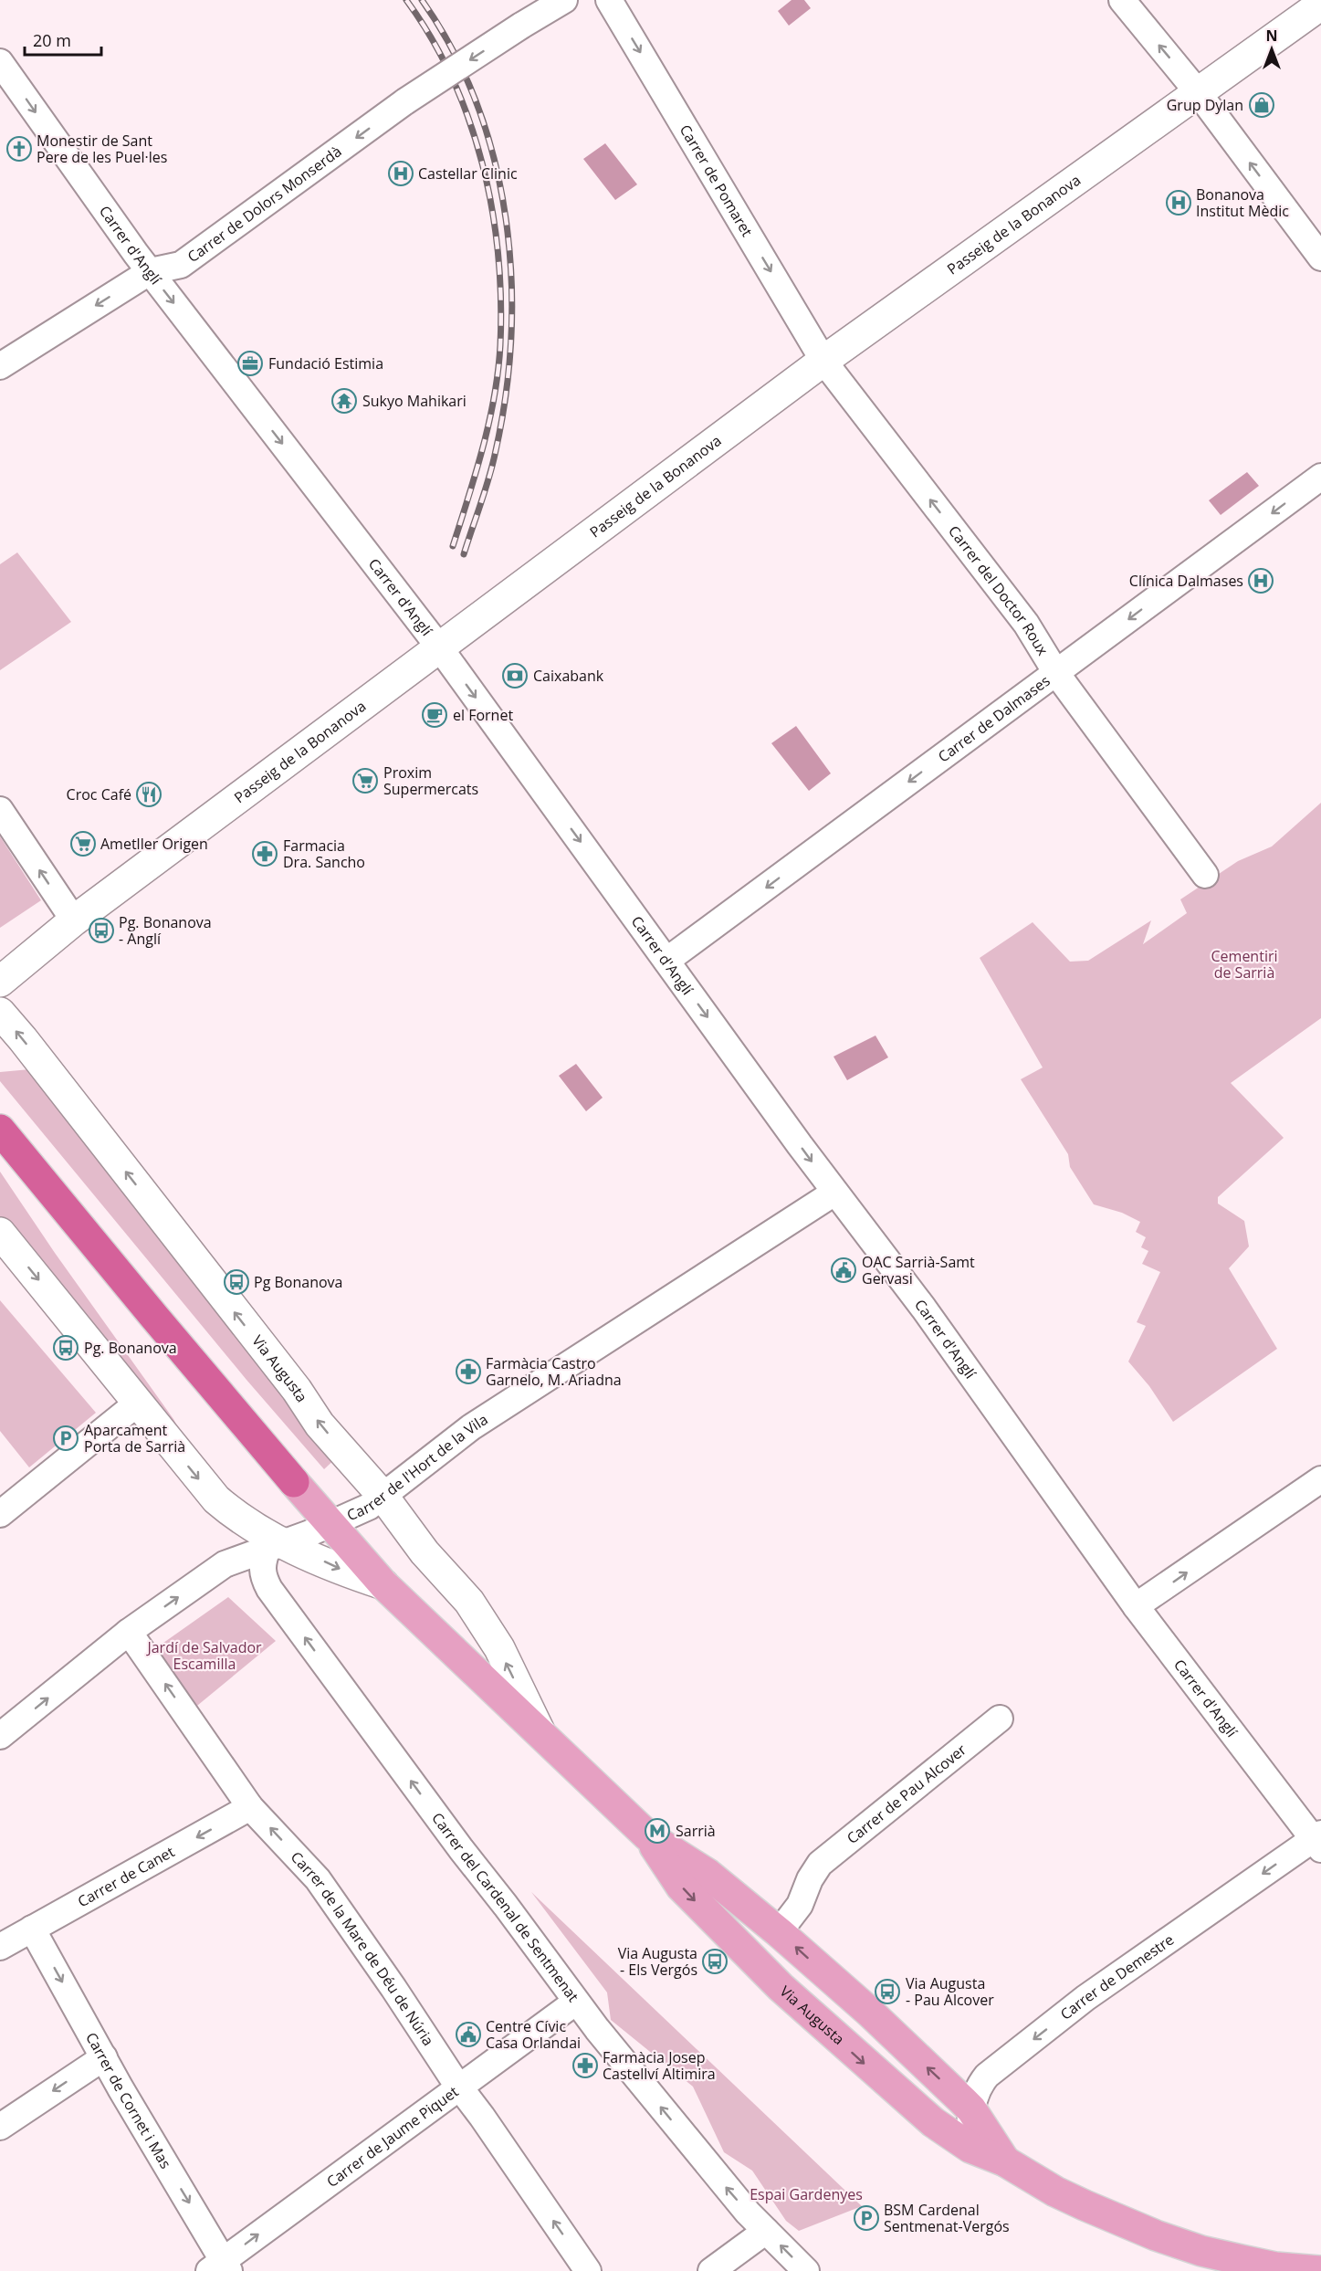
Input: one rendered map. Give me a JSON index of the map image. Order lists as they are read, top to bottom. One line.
{"streets":{"main road":["Via Augusta"],"street":["Carrer de Pomaret","Carrer de Dolors Monserdà","Passeig de la Bonanova","Carrer d'Anglí","Carrer del Doctor Roux","Carrer de Dalmases","Carrer de l'Hort de la Vila","Carrer de Pau Alcover","Carrer de Canet","Carrer del Cardenal de Sentmenat","Carrer de la Mare de Déu de Núria","Carrer de Demestre","Carrer de Cornet i Mas","Carrer de Jaume Piquet"]},"crossings":[["Carrer de Pomaret","Passeig de la Bonanova"],["Carrer de Pomaret","Carrer del Doctor Roux"],["Carrer de Dolors Monserdà","Carrer d'Anglí"],["Passeig de la Bonanova","Carrer d'Anglí"],["Passeig de la Bonanova","Carrer del Doctor Roux"],["Carrer d'Anglí","Carrer de Dalmases"],["Carrer d'Anglí","Carrer de l'Hort de la Vila"],["Carrer d'Anglí","Carrer de Demestre"],["Carrer del Doctor Roux","Carrer de Dalmases"],["Via Augusta","Carrer de l'Hort de la Vila"],["Via Augusta","Carrer de Pau Alcover"],["Via Augusta","Carrer del Cardenal de Sentmenat"],["Via Augusta","Carrer de Demestre"],["Carrer de l'Hort de la Vila","Carrer del Cardenal de Sentmenat"],["Carrer de l'Hort de la Vila","Carrer de la Mare de Déu de Núria"],["Carrer de Canet","Carrer de la Mare de Déu de Núria"],["Carrer de Canet","Carrer de Cornet i Mas"],["Carrer del Cardenal de Sentmenat","Carrer de Jaume Piquet"],["Carrer de la Mare de Déu de Núria","Carrer de Jaume Piquet"],["Carrer de Cornet i Mas","Carrer de Jaume Piquet"]],"one_way":["Carrer de Pomaret","Carrer de Dolors Monserdà","Carrer d'Anglí","Carrer del Doctor Roux","Carrer de Dalmases","Carrer de Canet","Carrer del Cardenal de Sentmenat","Carrer de la Mare de Déu de Núria","Carrer de Demestre","Carrer de Cornet i Mas","Carrer de Jaume Piquet"],"parks":["Cementiri de Sarrià","Jardí de Salvador Escamilla","Espai Gardenyes"],"places":{"shop":["Grup Dylan"],"church":["Monestir de Sant Pere de les Puel·les"],"hospital":["Castellar Clinic","Bonanova Institut Mèdic","Clínica Dalmases"],"office":["Fundació Estimia"],"temple":["Sukyo Mahikari"],"bank":["Caixabank"],"cafe":["el Fornet"],"supermarket":["Proxim Supermercats","Ametller Origen"],"restaurant":["Croc Café"],"pharmacy":["Farmacia Dra. Sancho","Farmàcia Castro Garnelo, M. Ariadna","Farmàcia Josep Castellví Altimira"],"bus stop":["Pg. Bonanova - Anglí","Pg Bonanova","Pg. Bonanova","Via Augusta - Els Vergós","Via Augusta - Pau Alcover"],"public building":["OAC Sarrià-Samt Gervasi","Centre Cívic Casa Orlandai"],"parking":["Aparcament Porta de Sarrià","BSM Cardenal Sentmenat-Vergós"],"metro station":["Sarrià"]},"scale_bar":"20 m","north":"top"}
